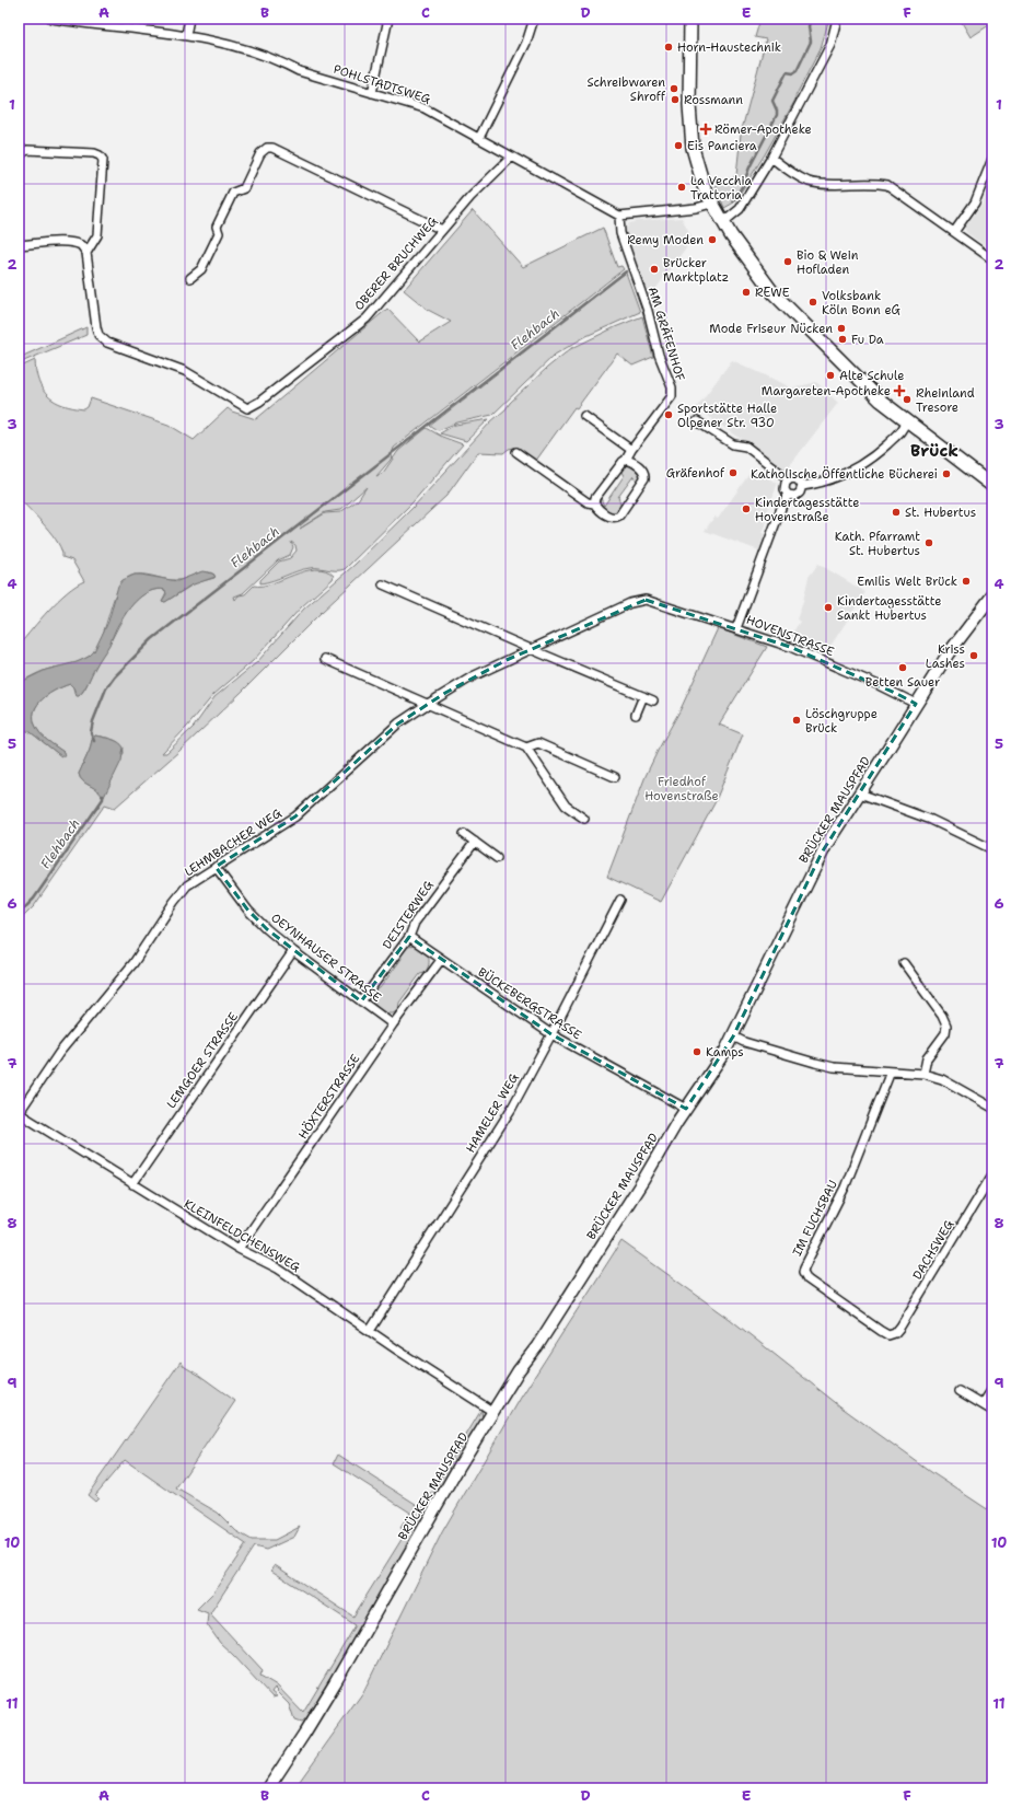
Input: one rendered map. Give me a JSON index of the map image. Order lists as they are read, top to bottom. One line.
{"streets":{"main road":["BRÜCKER MAUSPFAD"],"street":["POHLSTADTSWEG","OBERER BRUCHWEG","AM GRÄFENHOF","HOVENSTRASSE","LEHMBACHER WEG","DEISTERWEG","OEYNHAUSER STRASSE","BÜCKEBERGSTRASSE","LEMGOER STRASSE","HÖXTERSTRASSE","HAMELER WEG","IM FUCHSBAU","KLEINFELDCHENSWEG","DACHSWEG"]},"crossings":[["POHLSTADTSWEG","OBERER BRUCHWEG"],["POHLSTADTSWEG","AM GRÄFENHOF"],["HOVENSTRASSE","BRÜCKER MAUSPFAD"],["HOVENSTRASSE","LEHMBACHER WEG"],["BRÜCKER MAUSPFAD","BÜCKEBERGSTRASSE"],["BRÜCKER MAUSPFAD","KLEINFELDCHENSWEG"],["LEHMBACHER WEG","OEYNHAUSER STRASSE"],["LEHMBACHER WEG","KLEINFELDCHENSWEG"],["DEISTERWEG","OEYNHAUSER STRASSE"],["DEISTERWEG","BÜCKEBERGSTRASSE"],["OEYNHAUSER STRASSE","LEMGOER STRASSE"],["OEYNHAUSER STRASSE","HÖXTERSTRASSE"],["BÜCKEBERGSTRASSE","HÖXTERSTRASSE"],["BÜCKEBERGSTRASSE","HAMELER WEG"],["LEMGOER STRASSE","KLEINFELDCHENSWEG"],["HÖXTERSTRASSE","KLEINFELDCHENSWEG"],["HAMELER WEG","KLEINFELDCHENSWEG"],["IM FUCHSBAU","DACHSWEG"]],"districts":["Brück"],"water":["Flehbach"],"parks":["Friedhof Hovenstraße"],"places":{"other":["Horn-Haustechnik","Schreibwaren Shroff","Rossmann","Eis Panciera","La Vecchia Trattoria","Remy Moden","Bio & Wein Hofladen","Brücker Marktplatz","REWE","Volksbank Köln Bonn eG","Mode Friseur Nücken","Fu Da","Alte Schule","Rheinland Tresore","Sportstätte Halle Olpener Str. 930","Gräfenhof","Katholische Öffentliche Bücherei","Kindertagesstätte Hovenstraße","St. Hubertus","Kath. Pfarramt St. Hubertus","Emilis Welt Brück","Kindertagesstätte Sankt Hubertus","Kriss Lashes","Betten Sauer","Löschgruppe Brück","Kamps"],"health":["Römer-Apotheke","Margareten-Apotheke"]},"grid":{"columns":["A","B","C","D","E","F"],"rows":["1","2","3","4","5","6","7","8","9","10","11"]}}
